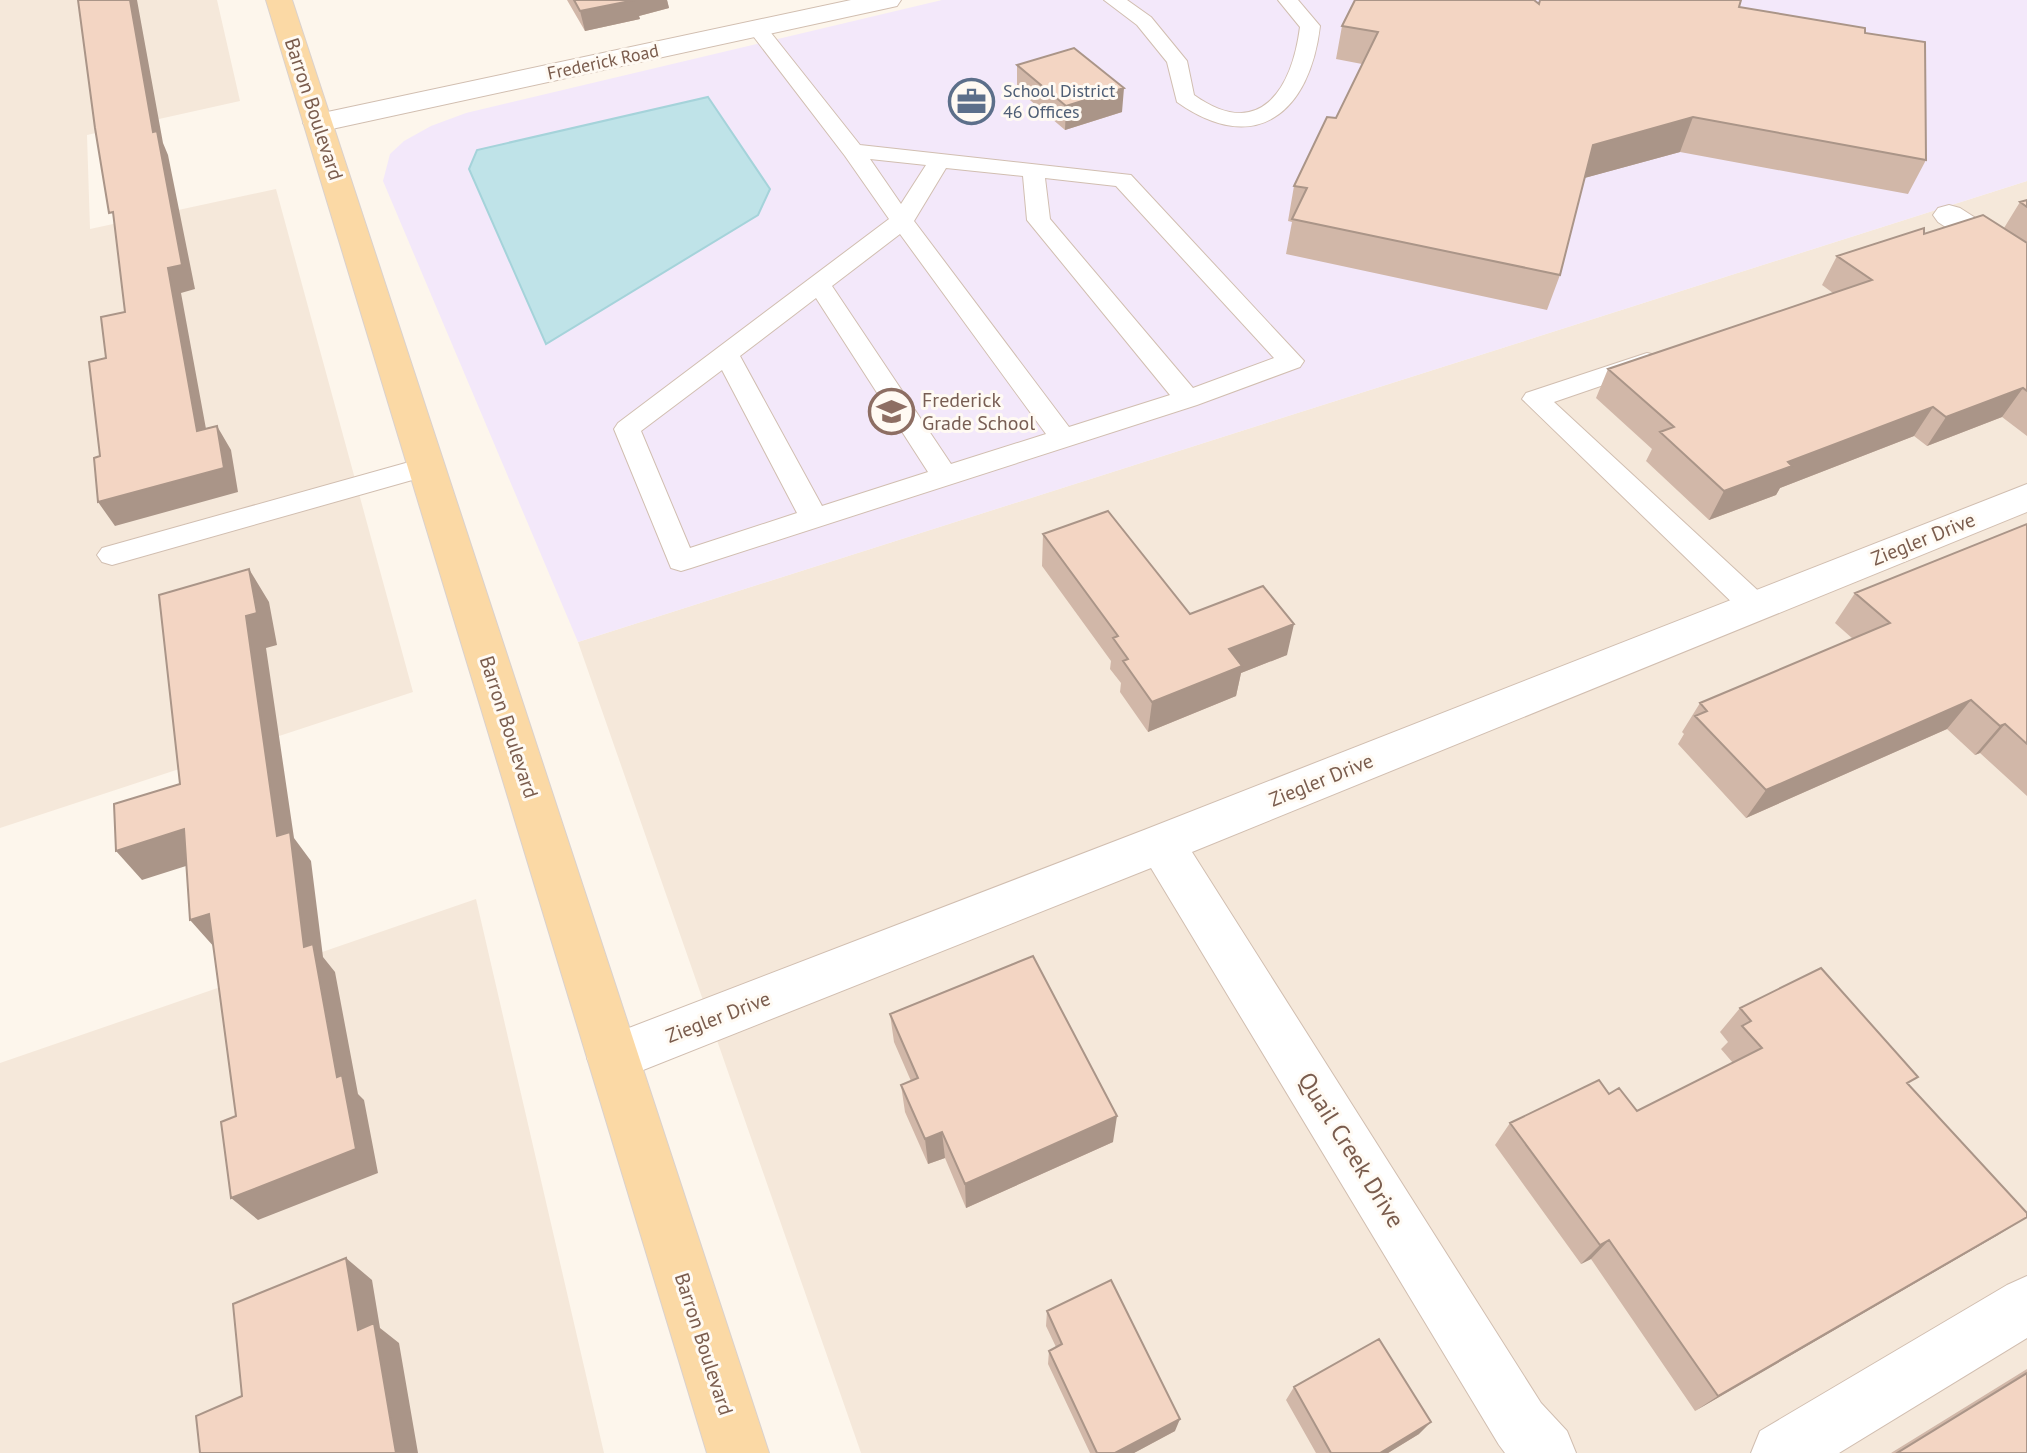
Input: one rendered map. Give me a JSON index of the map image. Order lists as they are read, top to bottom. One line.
{"streets":{"main road":["Barron Boulevard"],"street":["Frederick Road","Ziegler Drive","Quail Creek Drive"]},"crossings":[["Frederick Road","Barron Boulevard"],["Barron Boulevard","Ziegler Drive"],["Ziegler Drive","Quail Creek Drive"]],"places":{"office":["School District 46 Offices"],"school or university":["Frederick Grade School"]}}
